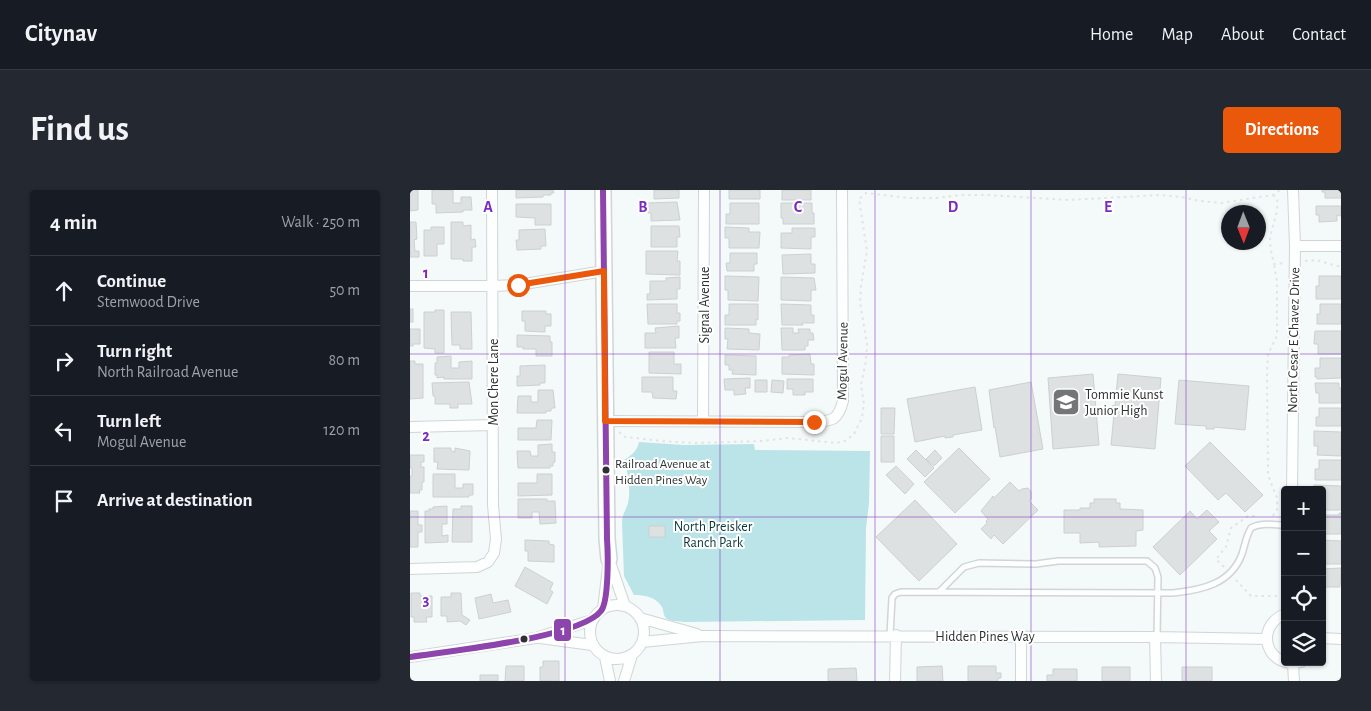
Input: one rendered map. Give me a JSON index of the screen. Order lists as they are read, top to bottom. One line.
{"streets":{"street":["Signal Avenue","North Cesar E Chavez Drive","Mogul Avenue","Mon Chere Lane","Hidden Pines Way"]},"crossings":[["Signal Avenue","Mogul Avenue"]],"parks":["North Preisker Ranch Park"],"places":{"school or university":["Tommie Kunst Junior High"],"other":["Railroad Avenue at Hidden Pines Way"]},"lines":["transit line 1"],"north":"bottom","page":{"header":"Citynav","nav":["Home","Map","About","Contact"],"buttons":"Directions","title":"Find us","heading":["4 min","Walk · 250 m"],"list":[["Continue","Stemwood Drive","50 m"],["Turn right","North Railroad Avenue","80 m"],["Turn left","Mogul Avenue","120 m"],"Arrive at destination"],"map_buttons":["+","−"]},"grid":{"columns":["A","B","C","D","E"],"rows":["1","2","3"]}}
